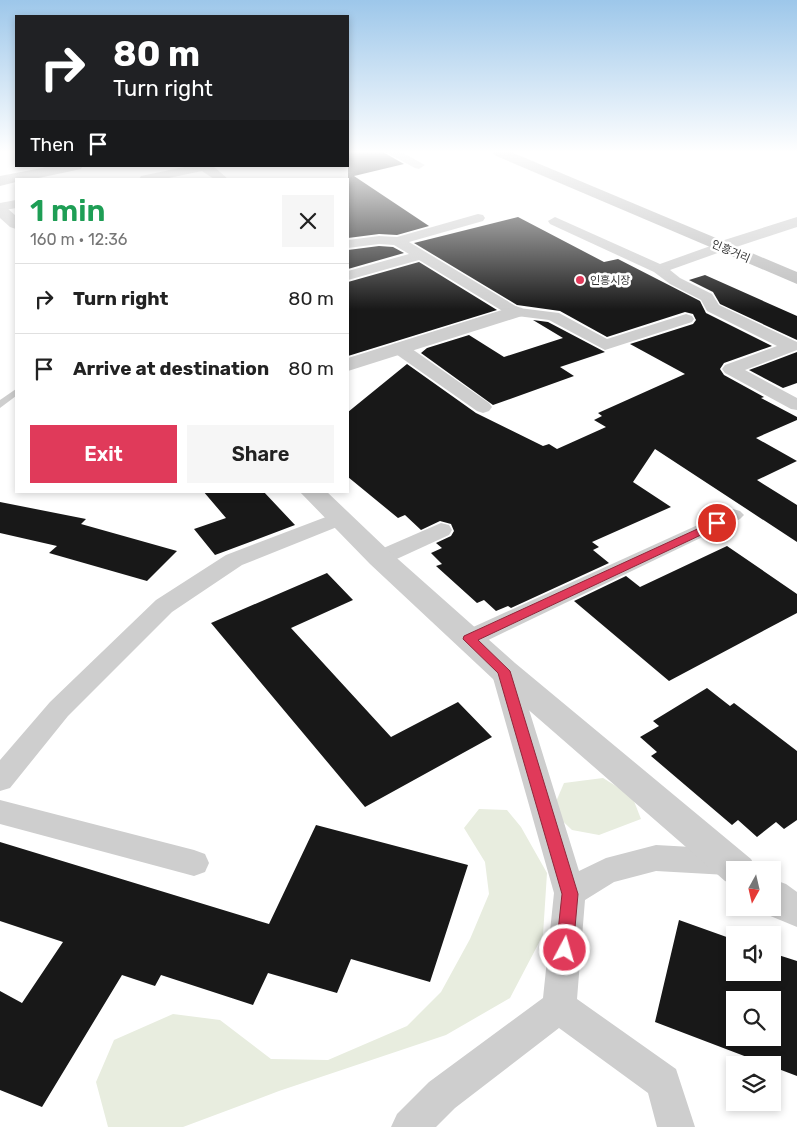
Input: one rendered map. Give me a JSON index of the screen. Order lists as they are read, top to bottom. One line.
{"streets":{"main road":["인흥거리"]},"places":["인흥시장"],"north":"bottom","page":{"turn":["80 m","Turn right"],"then":"Then","heading":["1 min","160 m · 12:36"],"list":[{"name":"Turn right","value":"80 m"},{"name":"Arrive at destination","value":"80 m"}],"buttons":["Exit","Share"]}}
